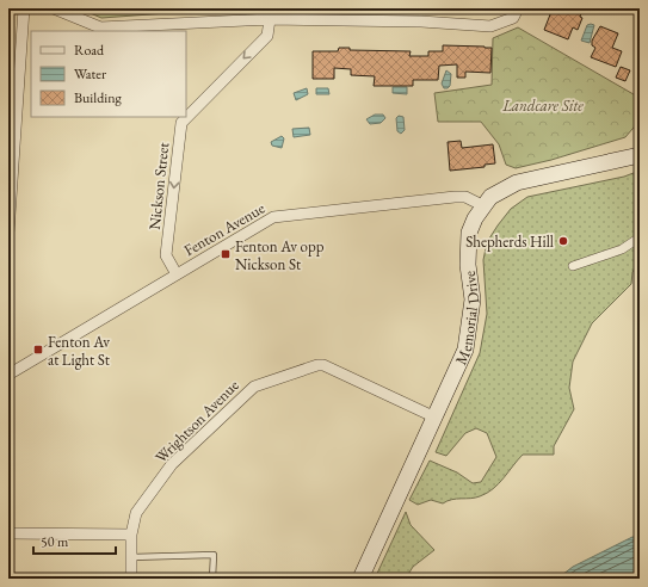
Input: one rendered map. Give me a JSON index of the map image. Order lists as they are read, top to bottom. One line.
{"streets":{"main road":["Memorial Drive"],"street":["Nickson Street","Fenton Avenue","Wrightson Avenue"]},"crossings":[["Nickson Street","Fenton Avenue"],["Fenton Avenue","Memorial Drive"],["Memorial Drive","Wrightson Avenue"]],"one_way":["Nickson Street"],"parks":["Landcare Site"],"places":{"other":["Shepherds Hill"],"transit":["Fenton Av opp Nickson St","Fenton Av at Light St"]},"legend":["Road","Water","Building"],"scale_bar":"50 m"}
